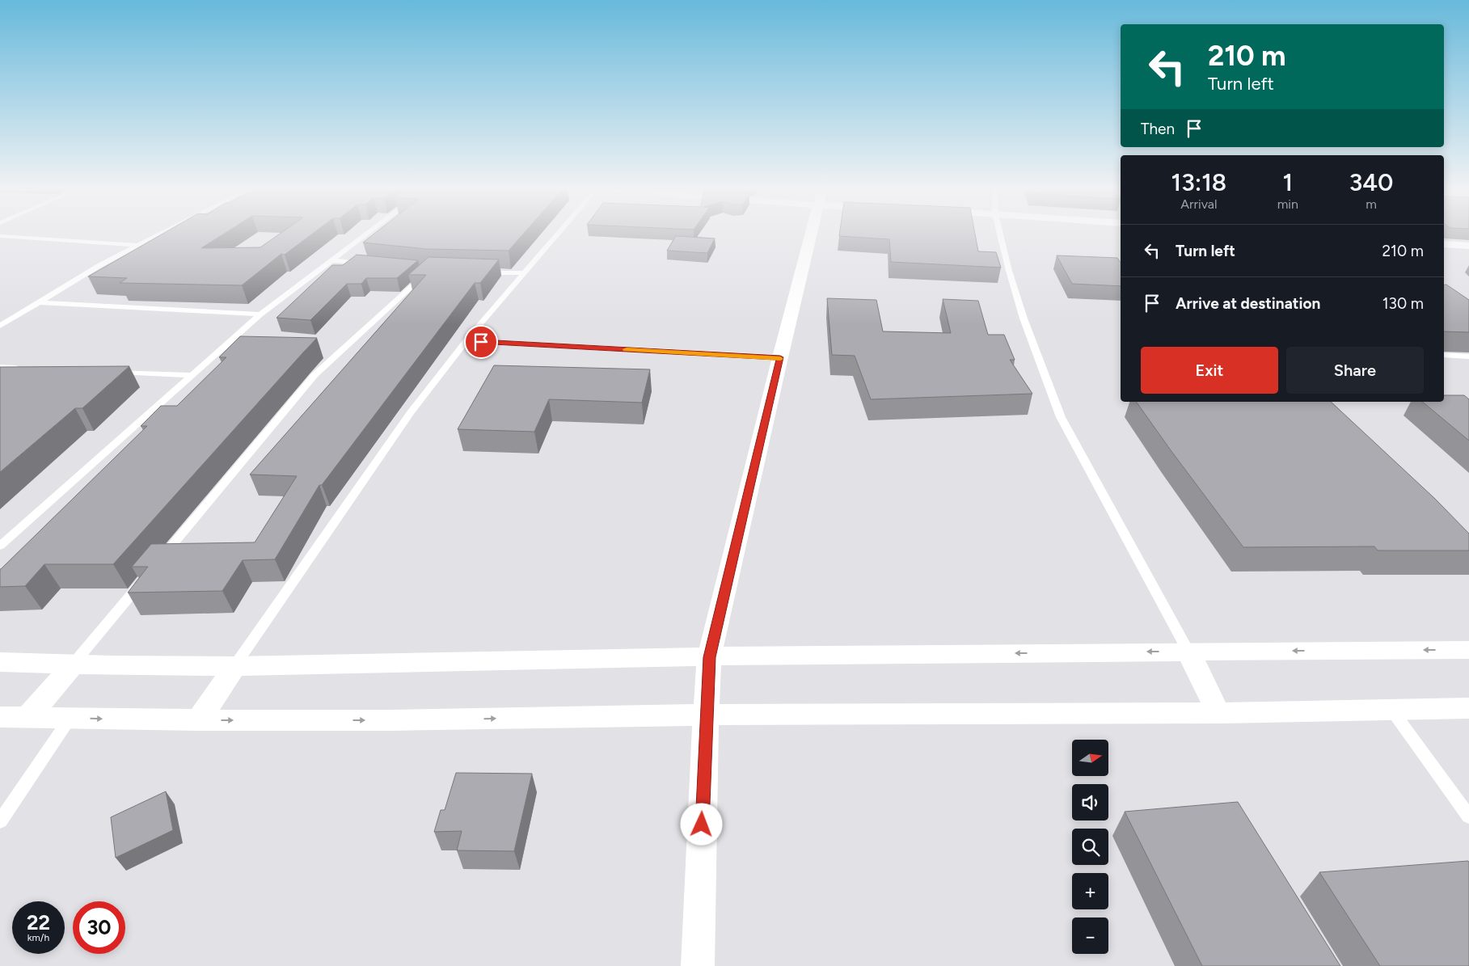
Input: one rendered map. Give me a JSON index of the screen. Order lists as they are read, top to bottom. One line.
{"north":"right","page":{"turn":["210 m","Turn left"],"then":"Then","eta":["13:18","Arrival","1","min","340","m"],"list":[{"name":"Turn left","value":"210 m"},{"name":"Arrive at destination","value":"130 m"}],"buttons":["Exit","Share"],"map_buttons":["+","−"],"speed":"22 km/h","limit":"30"}}
